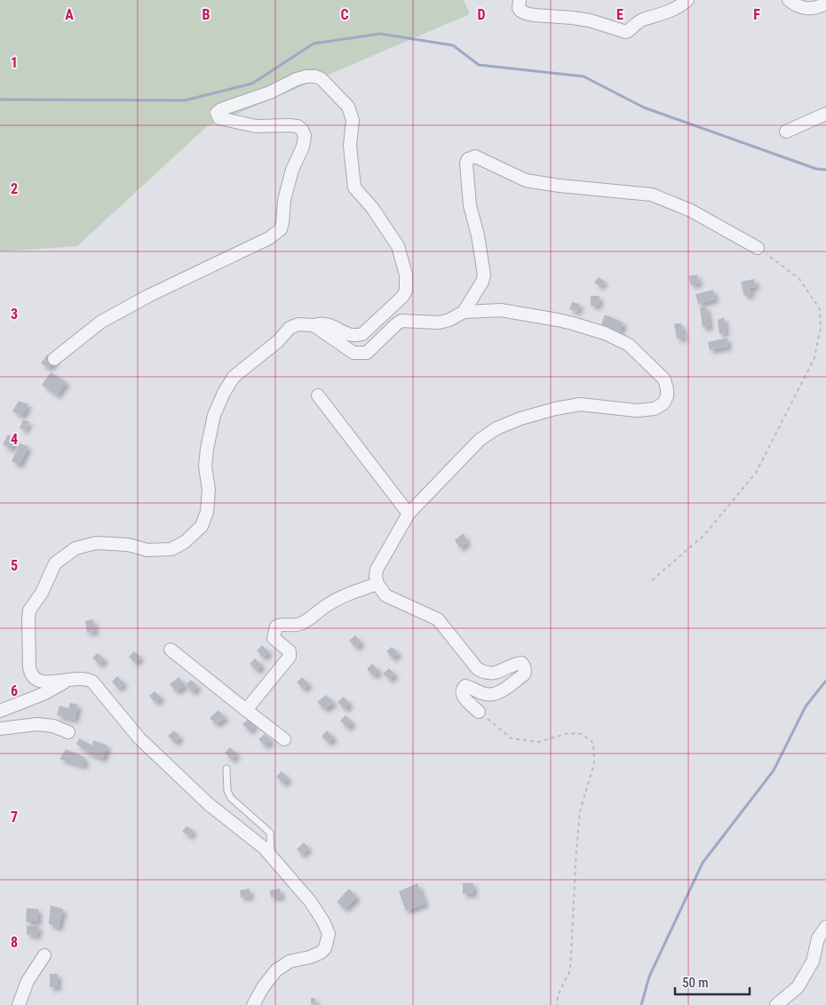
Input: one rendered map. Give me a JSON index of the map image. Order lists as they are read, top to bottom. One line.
{"scale_bar":"50 m","grid":{"columns":["A","B","C","D","E","F"],"rows":["1","2","3","4","5","6","7","8"]}}
